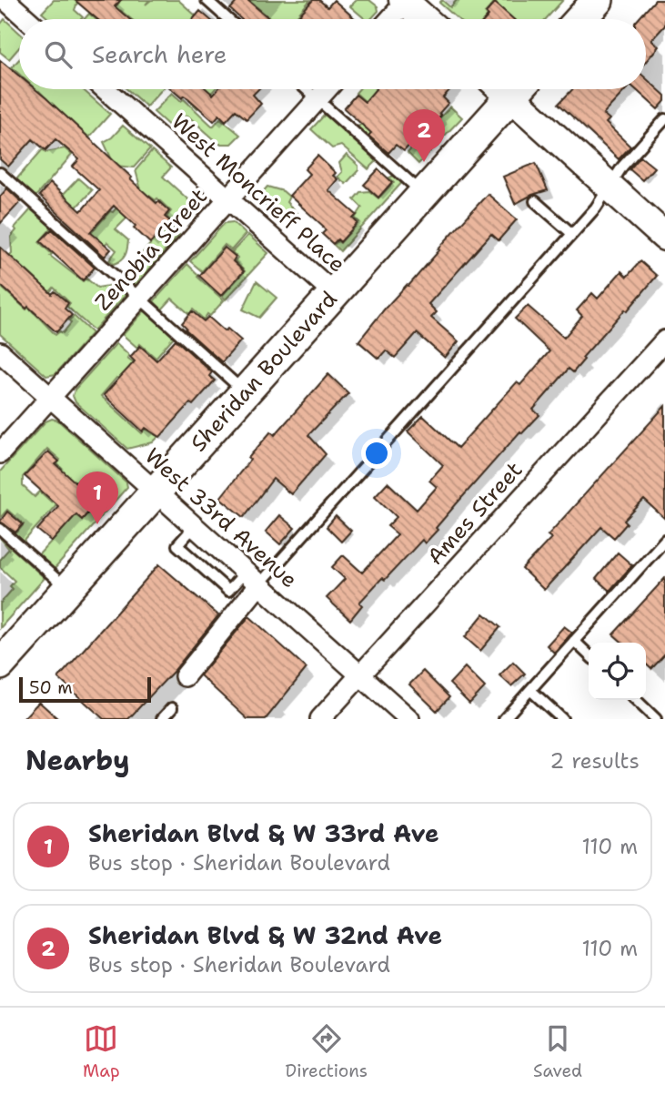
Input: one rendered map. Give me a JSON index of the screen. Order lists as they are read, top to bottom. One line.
{"streets":{"main road":["Sheridan Boulevard"],"street":["West Moncrieff Place","Zenobia Street","Ames Street","West 33rd Avenue"]},"crossings":[["West Moncrieff Place","Zenobia Street"],["West Moncrieff Place","Sheridan Boulevard"],["Zenobia Street","West 33rd Avenue"],["Sheridan Boulevard","West 33rd Avenue"],["Ames Street","West 33rd Avenue"]],"scale_bar":"50 m","page":{"search":"Search here","pins":["2","1"],"scale":"50 m","heading":["Nearby","2 results"],"list":[{"mark":"1","name":"Sheridan Blvd & W 33rd Ave","note":"Bus stop · Sheridan Boulevard","value":"110 m"},{"mark":"2","name":"Sheridan Blvd & W 32nd Ave","note":"Bus stop · Sheridan Boulevard","value":"110 m"}],"nav":["Map","Directions","Saved"]}}
